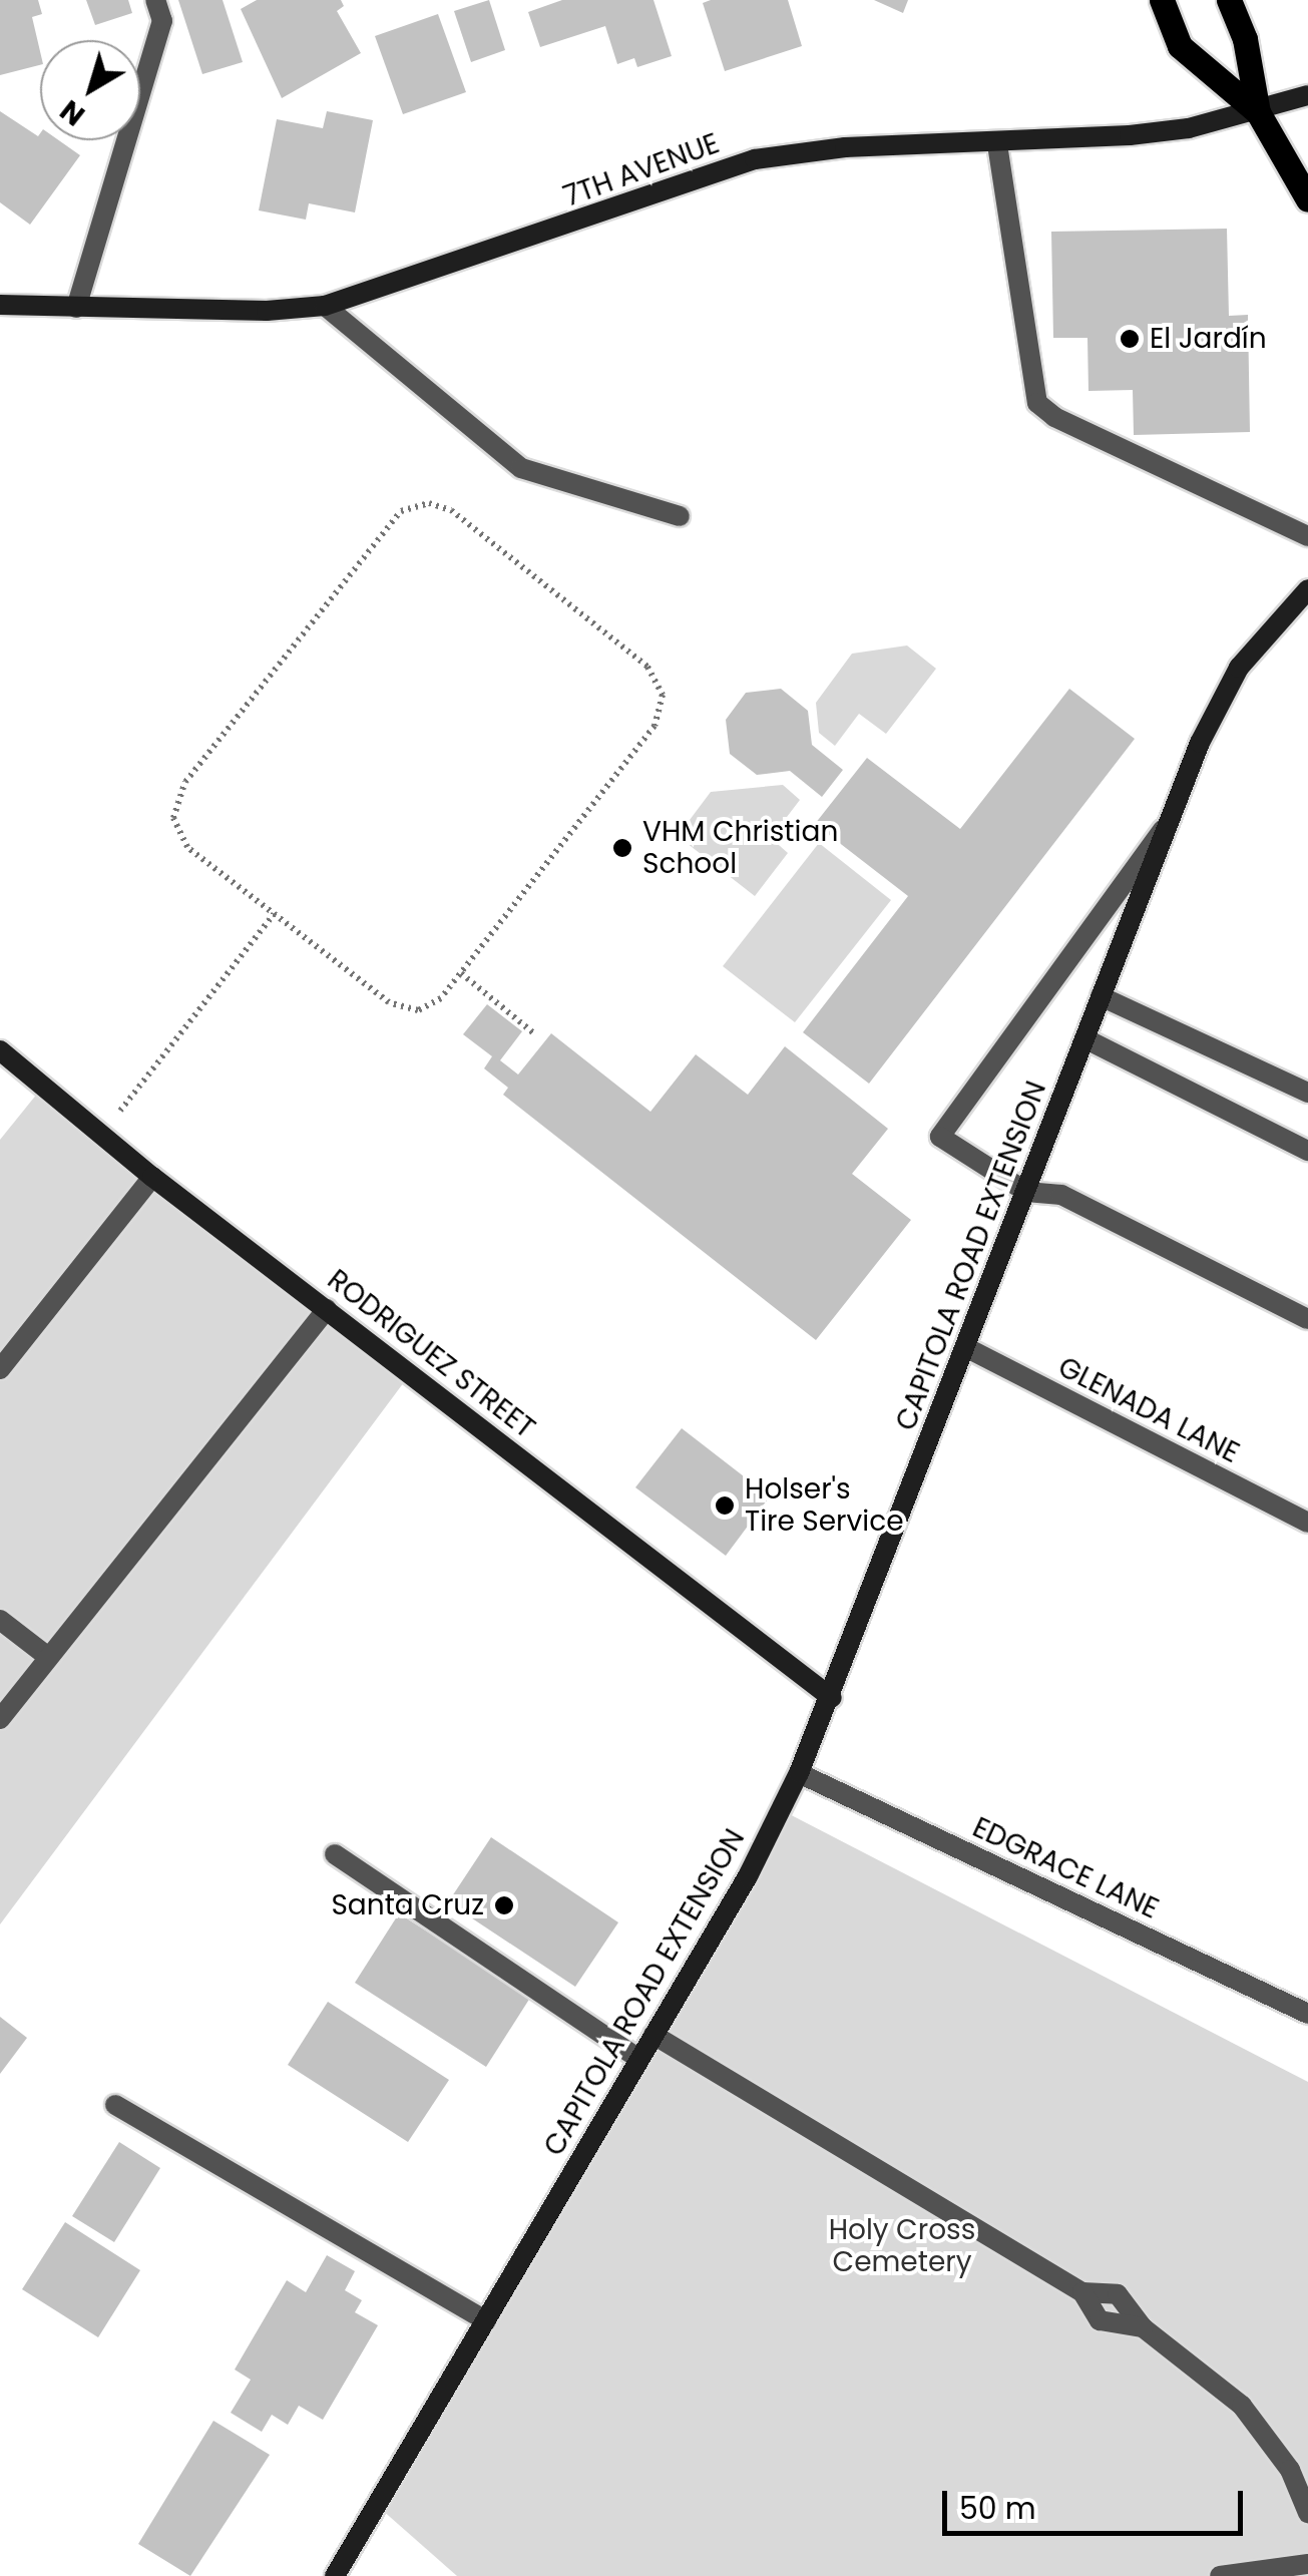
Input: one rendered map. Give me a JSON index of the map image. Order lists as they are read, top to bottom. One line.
{"streets":{"street":["7TH AVENUE","CAPITOLA ROAD EXTENSION","RODRIGUEZ STREET","GLENADA LANE","EDGRACE LANE"]},"crossings":[["CAPITOLA ROAD EXTENSION","RODRIGUEZ STREET"],["CAPITOLA ROAD EXTENSION","GLENADA LANE"],["CAPITOLA ROAD EXTENSION","EDGRACE LANE"]],"parks":["Holy Cross Cemetery"],"places":["El Jardín","VHM Christian School","Holser's Tire Service","Santa Cruz"],"scale_bar":"50 m","north":"bottom left"}
